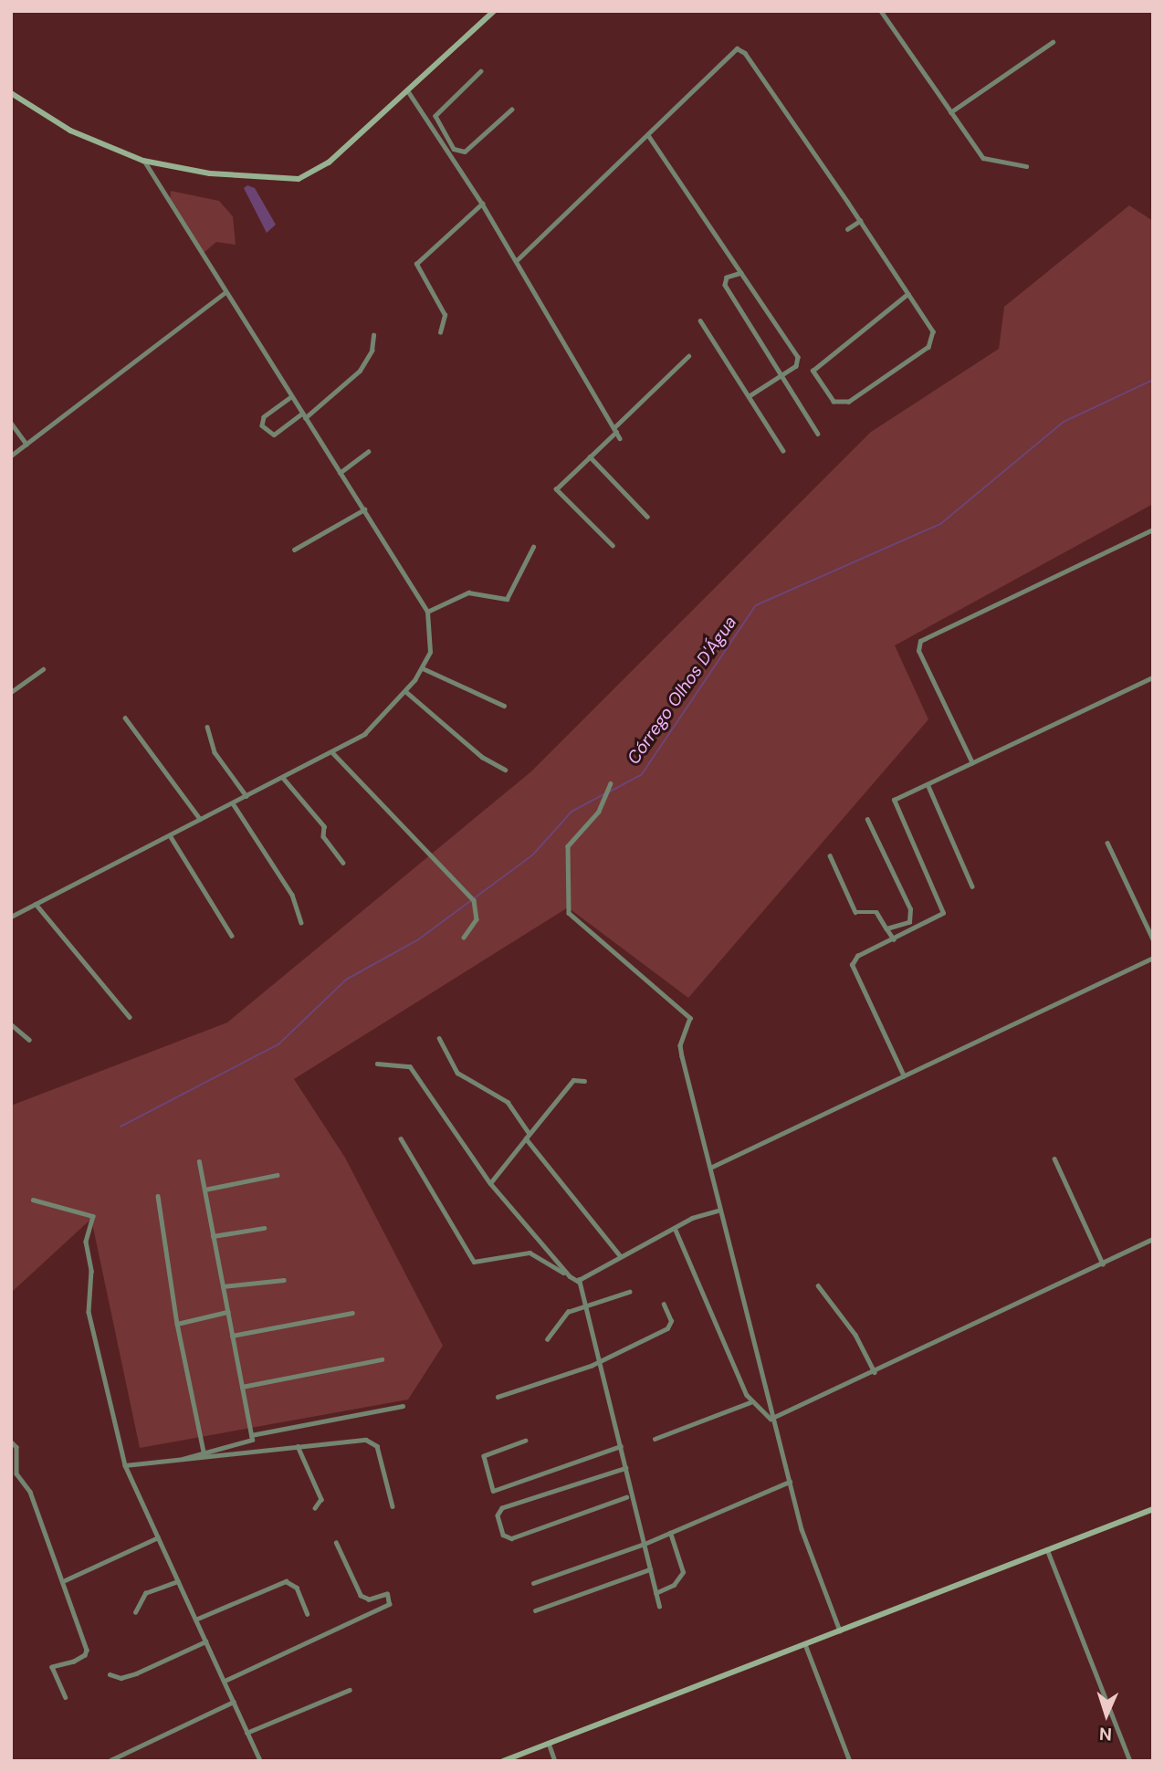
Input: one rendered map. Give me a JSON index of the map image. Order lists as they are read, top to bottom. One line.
{"water":["Córrego Olhos D'Água"],"north":"bottom"}
